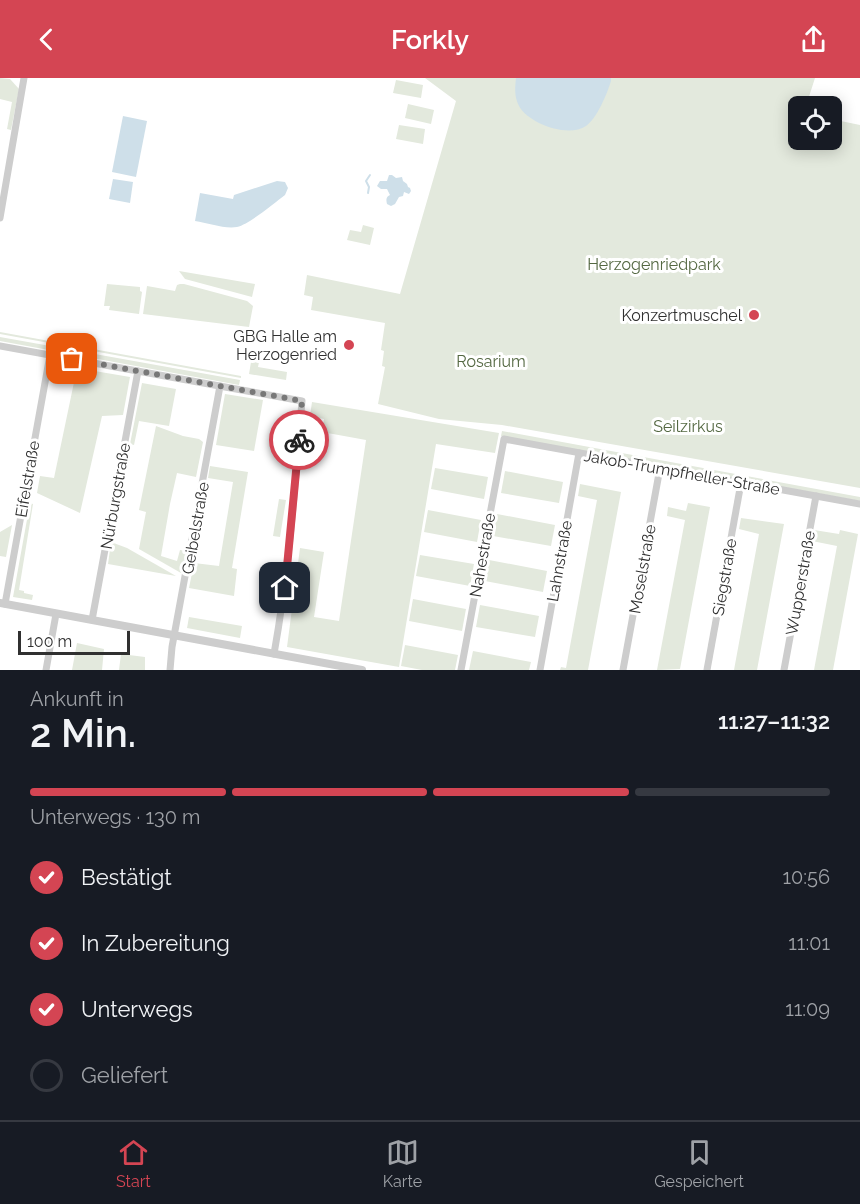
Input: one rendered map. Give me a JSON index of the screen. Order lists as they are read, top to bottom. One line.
{"streets":{"street":["Jakob-Trumpfheller-Straße","Eifelstraße","Nürburgstraße","Geibelstraße","Nahestraße","Lahnstraße","Moselstraße","Siegstraße","Wupperstraße"]},"crossings":[["Jakob-Trumpfheller-Straße","Nahestraße"],["Jakob-Trumpfheller-Straße","Lahnstraße"],["Jakob-Trumpfheller-Straße","Moselstraße"],["Jakob-Trumpfheller-Straße","Siegstraße"],["Jakob-Trumpfheller-Straße","Wupperstraße"]],"parks":["Herzogenriedpark","Rosarium","Seilzirkus"],"places":["Konzertmuschel","GBG Halle am Herzogenried"],"scale_bar":"100 m","page":{"header":"Forkly","scale":"100 m","heading":["2 Min.","Ankunft in","11:27–11:32"],"bar":"Unterwegs · 130 m","list":[["Bestätigt","10:56"],["In Zubereitung","11:01"],["Unterwegs","11:09"],"Geliefert"],"tabs":["Start","Karte","Gespeichert"]}}
